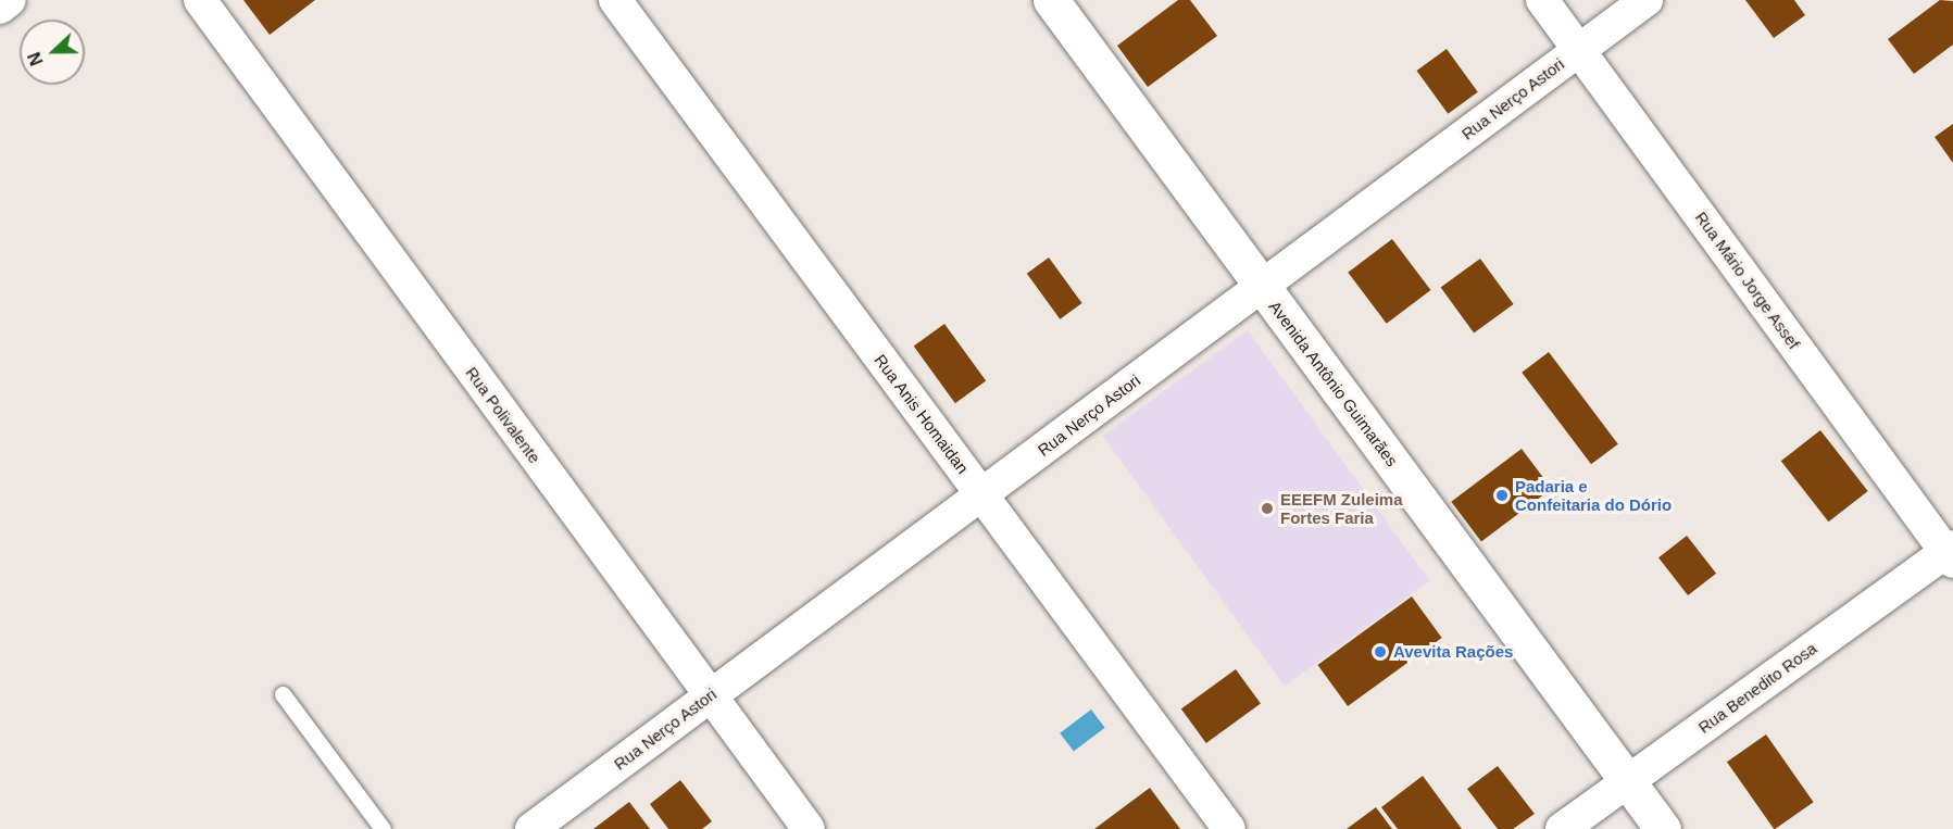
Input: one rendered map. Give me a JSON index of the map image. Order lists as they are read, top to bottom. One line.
{"streets":{"street":["Rua Nerço Astori","Rua Mário Jorge Assef","Avenida Antônio Guimarães","Rua Anis Homaidan","Rua Polivalente","Rua Benedito Rosa"]},"crossings":[["Rua Nerço Astori","Rua Mário Jorge Assef"],["Rua Nerço Astori","Avenida Antônio Guimarães"],["Rua Nerço Astori","Rua Anis Homaidan"],["Rua Nerço Astori","Rua Polivalente"],["Rua Mário Jorge Assef","Rua Benedito Rosa"],["Avenida Antônio Guimarães","Rua Benedito Rosa"]],"places":["Padaria e Confeitaria do Dório","EEEFM Zuleima Fortes Faria","Avevita Rações"],"north":"left"}
